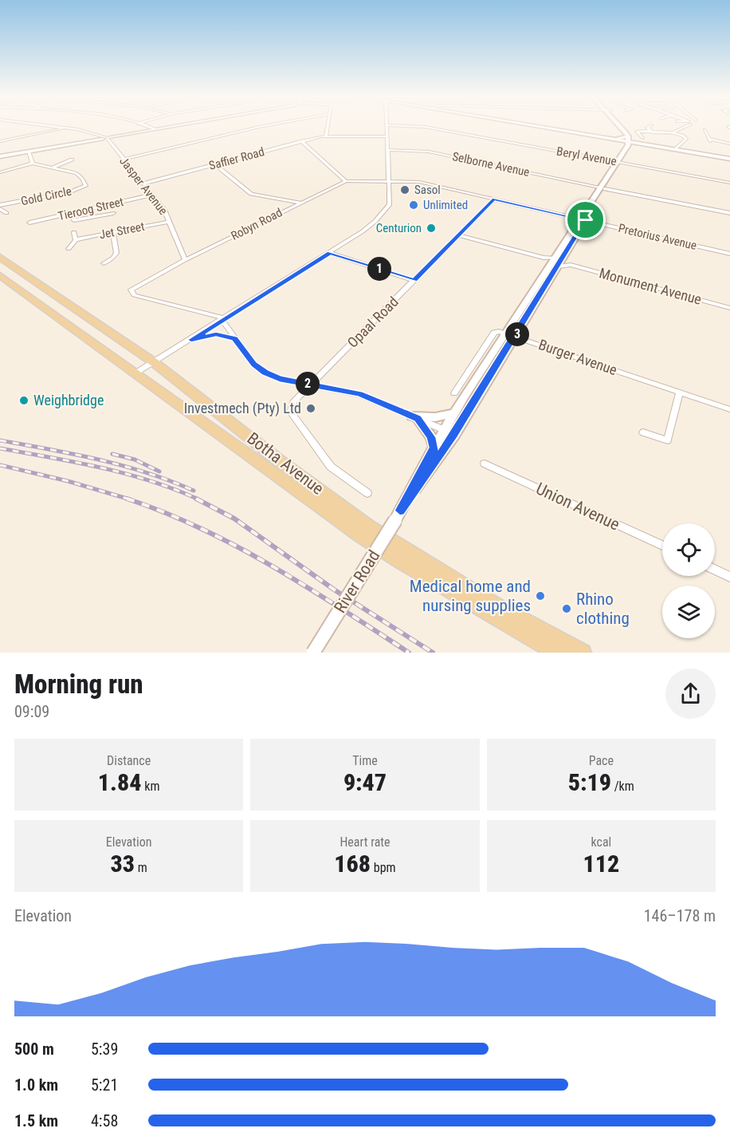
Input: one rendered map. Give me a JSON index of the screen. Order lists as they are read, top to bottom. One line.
{"streets":{"main road":["Botha Avenue","River Road"],"street":["Beryl Avenue","Saffier Road","Selborne Avenue","Jasper Avenue","Gold Circle","Tieroog Street","Robyn Road","Jet Street","Pretorius Avenue","Monument Avenue","Opaal Road","Burger Avenue","Union Avenue"]},"crossings":[["Beryl Avenue","River Road"],["Saffier Road","Jasper Avenue"],["Selborne Avenue","River Road"],["Jasper Avenue","Tieroog Street"],["Jasper Avenue","Robyn Road"],["Jasper Avenue","Jet Street"],["Robyn Road","Pretorius Avenue"],["Pretorius Avenue","Opaal Road"],["Pretorius Avenue","River Road"],["Monument Avenue","River Road"],["Burger Avenue","River Road"]],"places":["Sasol","Unlimited","Centurion","Weighbridge","Investmech (Pty) Ltd","Medical home and nursing supplies","Rhino clothing"],"page":{"pins":["1","3","2"],"heading":["Morning run","09:09"],"stats":[["Distance","1.84 km"],["Time","9:47"],["Pace","5:19 /km"],["Elevation","33 m"],["Heart rate","168 bpm"],["kcal","112"]],"chart":["Elevation","146–178 m"],"list":[{"name":"500 m","note":"5:39"},{"name":"1.0 km","note":"5:21"},{"name":"1.5 km","note":"4:58"}]}}
